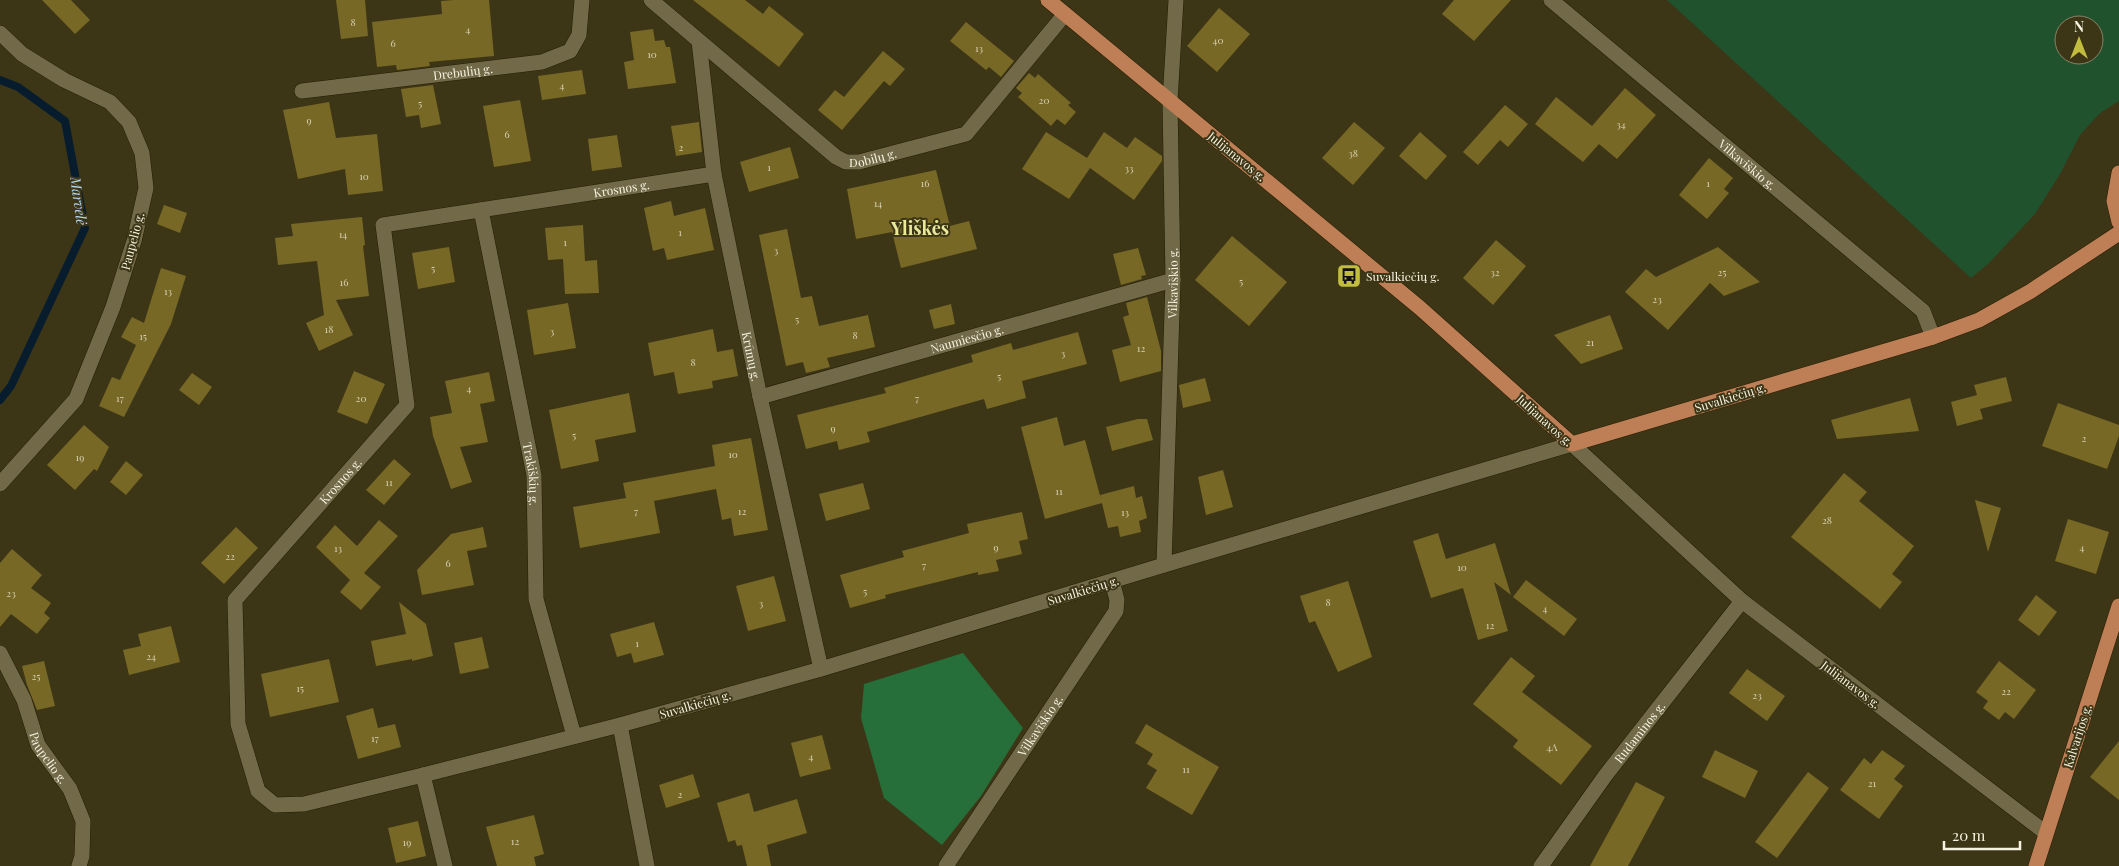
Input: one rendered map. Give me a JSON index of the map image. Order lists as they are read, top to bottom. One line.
{"streets":{"main road":["Julijanavos g.","Suvalkiečių g.","Kalvarijos g."],"street":["Drebulių g.","Dobilų g.","Vilkaviškio g.","Krosnos g.","Paupelio g.","Naumiesčio g.","Krūmų g.","Trakiškių g.","Rudaminos g."]},"crossings":[["Dobilų g.","Julijanavos g."],["Dobilų g.","Krūmų g."],["Julijanavos g.","Vilkaviškio g."],["Julijanavos g.","Suvalkiečių g."],["Julijanavos g.","Rudaminos g."],["Julijanavos g.","Kalvarijos g."],["Vilkaviškio g.","Naumiesčio g."],["Vilkaviškio g.","Suvalkiečių g."],["Krosnos g.","Krūmų g."],["Krosnos g.","Suvalkiečių g."],["Krosnos g.","Trakiškių g."],["Naumiesčio g.","Krūmų g."],["Krūmų g.","Suvalkiečių g."],["Suvalkiečių g.","Trakiškių g."]],"districts":["Yliškės"],"water":["Marvelė"],"places":{"bus stop":["Suvalkiečių g."]},"house_numbers":["8","4","40","6","13","10","4","20","5","9","34","6","2","38","1","33","10","16","1","14","1","14","1","3","5","32","25","5","16","13","23","5","18","3","8","15","21","12","3","8","5","4","17","20","7","9","5","2","10","19","11","11","7","12","13","28","9","4","13","22","6","7","10","5","23","8","3","4","12","1","24","25","15","22","23","17","4A","4","11","21","2","12","19"],"scale_bar":"20 m","north":"top"}
